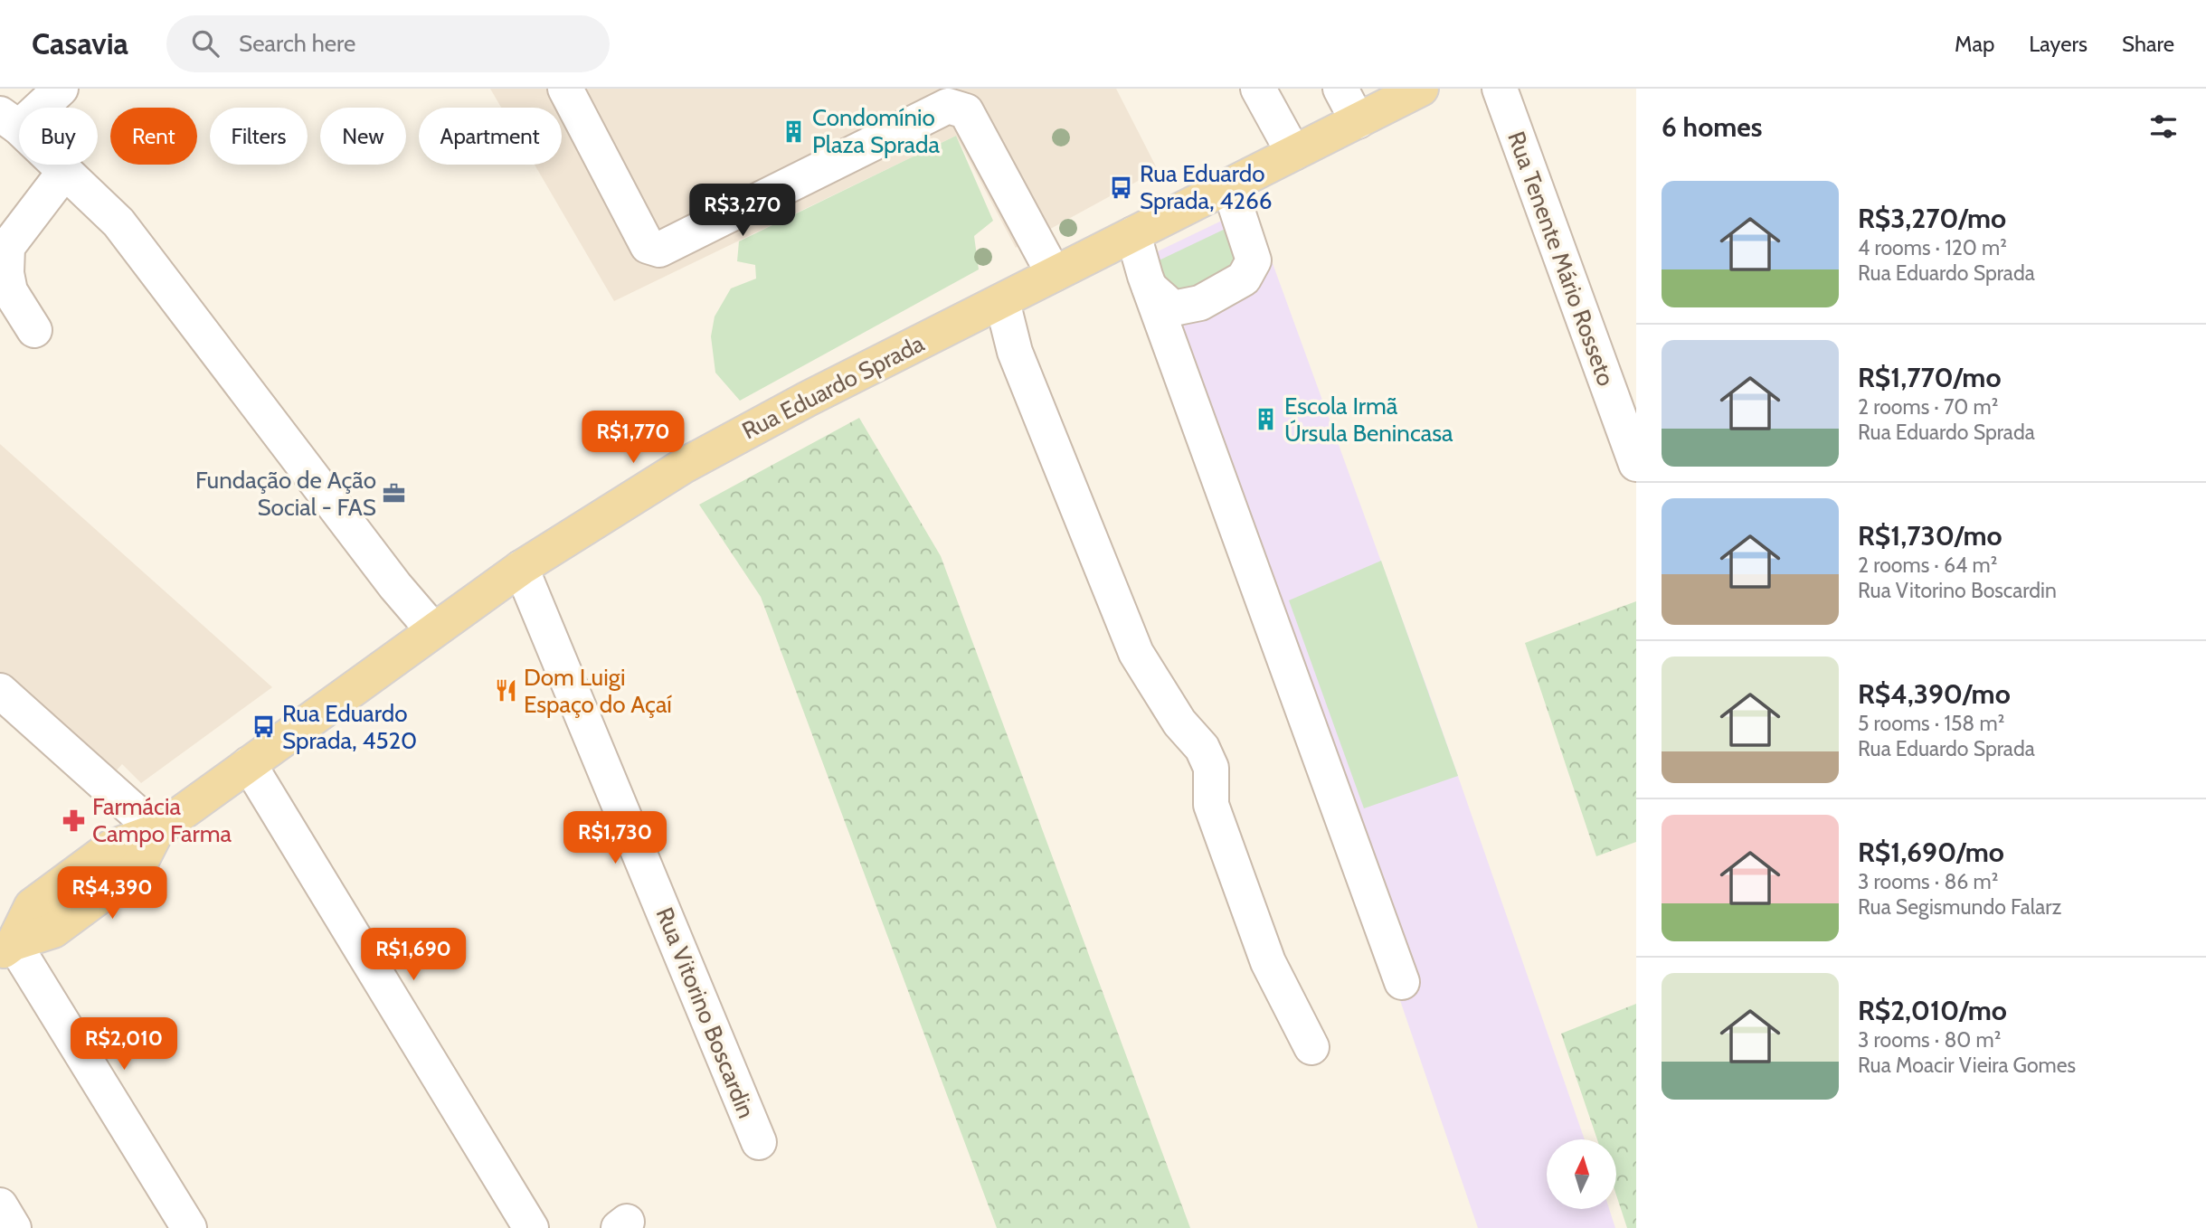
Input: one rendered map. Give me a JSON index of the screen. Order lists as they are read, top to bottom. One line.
{"streets":{"main road":["Rua Eduardo Sprada"],"street":["Rua Tenente Mário Rosseto","Rua Vitorino Boscardin"]},"crossings":[["Rua Eduardo Sprada","Rua Vitorino Boscardin"]],"places":{"building":["Condomínio Plaza Sprada","Escola Irmã Úrsula Benincasa"],"bus stop":["Rua Eduardo Sprada, 4266","Rua Eduardo Sprada, 4520"],"office":["Fundação de Ação Social - FAS"],"restaurant":["Dom Luigi Espaço do Açaí"],"pharmacy":["Farmácia Campo Farma"]},"north":"top","page":{"header":"Casavia","search":"Search here","nav":["Map","Layers","Share"],"heading":"6 homes","chip":["Buy","Rent","Filters","New","Apartment"],"list":[{"name":"R$3,270/mo","note":"4 rooms · 120 m² · Rua Eduardo Sprada"},{"name":"R$1,770/mo","note":"2 rooms · 70 m² · Rua Eduardo Sprada"},{"name":"R$1,730/mo","note":"2 rooms · 64 m² · Rua Vitorino Boscardin"},{"name":"R$4,390/mo","note":"5 rooms · 158 m² · Rua Eduardo Sprada"},{"name":"R$1,690/mo","note":"3 rooms · 86 m² · Rua Segismundo Falarz"},{"name":"R$2,010/mo","note":"3 rooms · 80 m² · Rua Moacir Vieira Gomes"}],"price":["R$3,270","R$1,770","R$1,730","R$4,390","R$1,690","R$2,010"]}}
